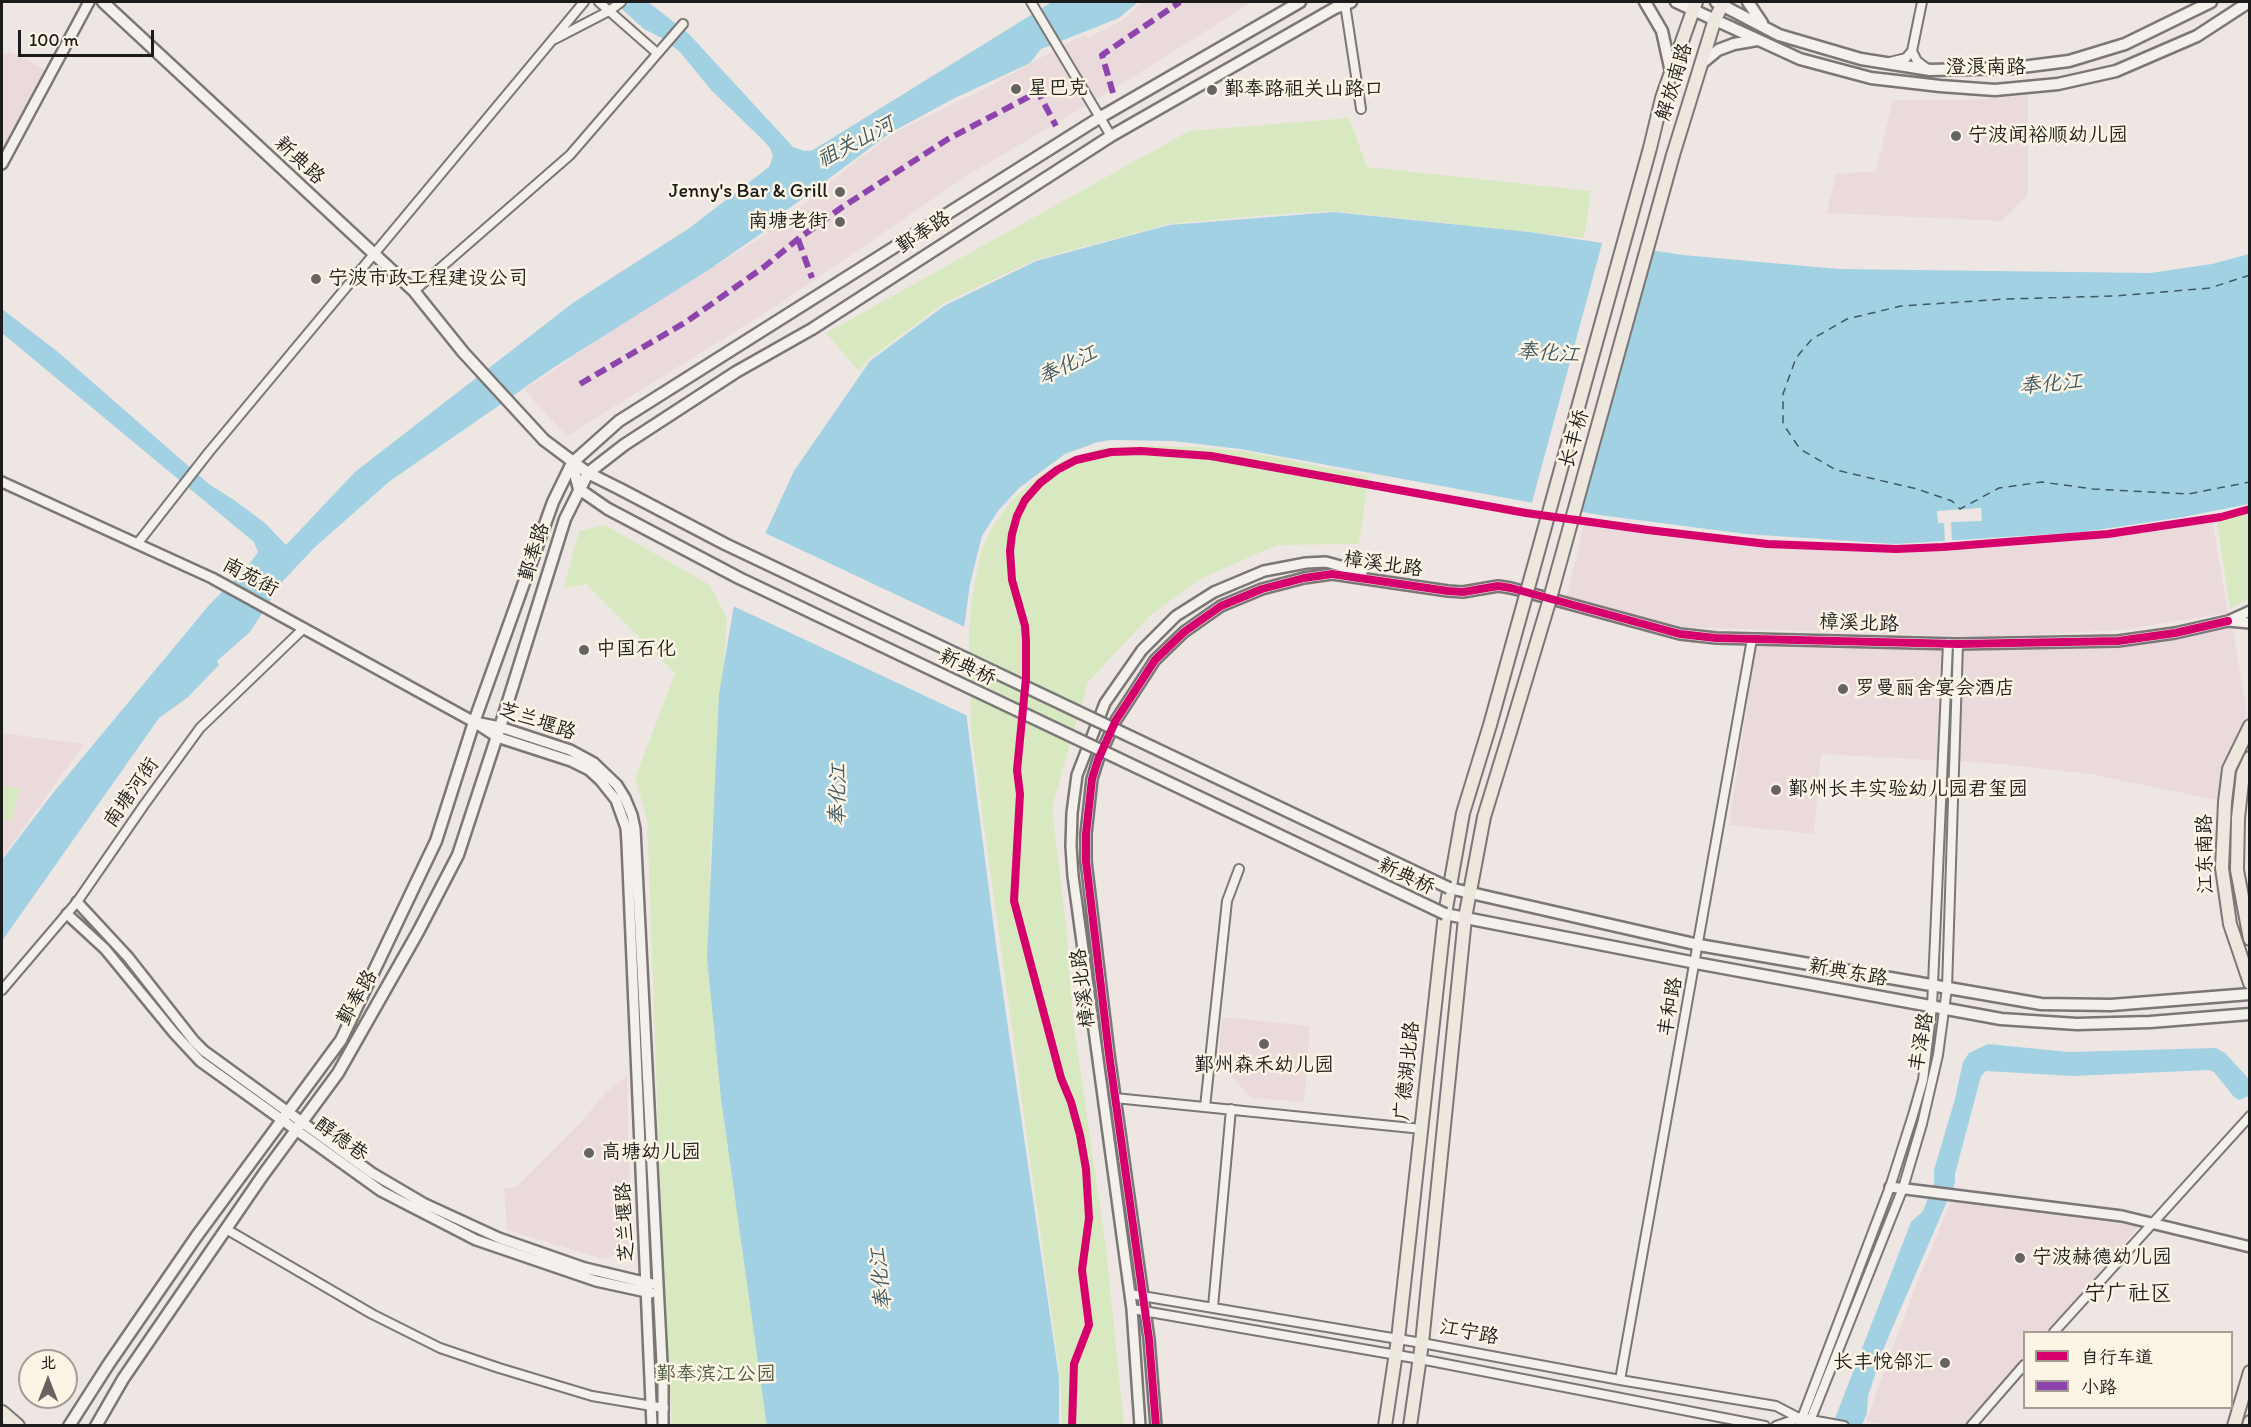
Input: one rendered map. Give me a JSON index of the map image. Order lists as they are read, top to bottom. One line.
{"streets":{"main road":["澄浪南路","解放南路","新典路","鄞奉路","长丰桥","新典桥","江东南路","新典东路","广德湖北路"],"street":["樟溪北路","南苑街","芝兰堰路","南塘河街","丰和路","丰泽路","醇德巷","江宁路"]},"crossings":[["澄浪南路","解放南路"],["解放南路","长丰桥"],["新典路","新典桥"],["鄞奉路","南苑街"],["鄞奉路","新典桥"],["鄞奉路","芝兰堰路"],["鄞奉路","醇德巷"],["长丰桥","广德湖北路"],["樟溪北路","丰和路"],["樟溪北路","丰泽路"],["樟溪北路","江宁路"],["南苑街","芝兰堰路"],["南苑街","南塘河街"],["新典桥","新典东路"],["新典桥","广德湖北路"],["芝兰堰路","醇德巷"],["南塘河街","醇德巷"],["新典东路","丰和路"],["新典东路","丰泽路"],["新典东路","广德湖北路"],["丰和路","江宁路"],["丰泽路","江宁路"],["广德湖北路","江宁路"]],"districts":["宁广社区"],"water":["祖关山河","奉化江"],"parks":["鄞奉滨江公园"],"places":["星巴克","鄞奉路祖关山路口","宁波闻裕顺幼儿园","Jenny's Bar & Grill","南塘老街","宁波市政工程建设公司","中国石化","罗曼丽舍宴会酒店","鄞州长丰实验幼儿园君玺园","鄞州森禾幼儿园","高塘幼儿园","宁波赫德幼儿园","长丰悦邻汇"],"legend":["自行车道","小路"],"scale_bar":"100 m","north":"top"}
